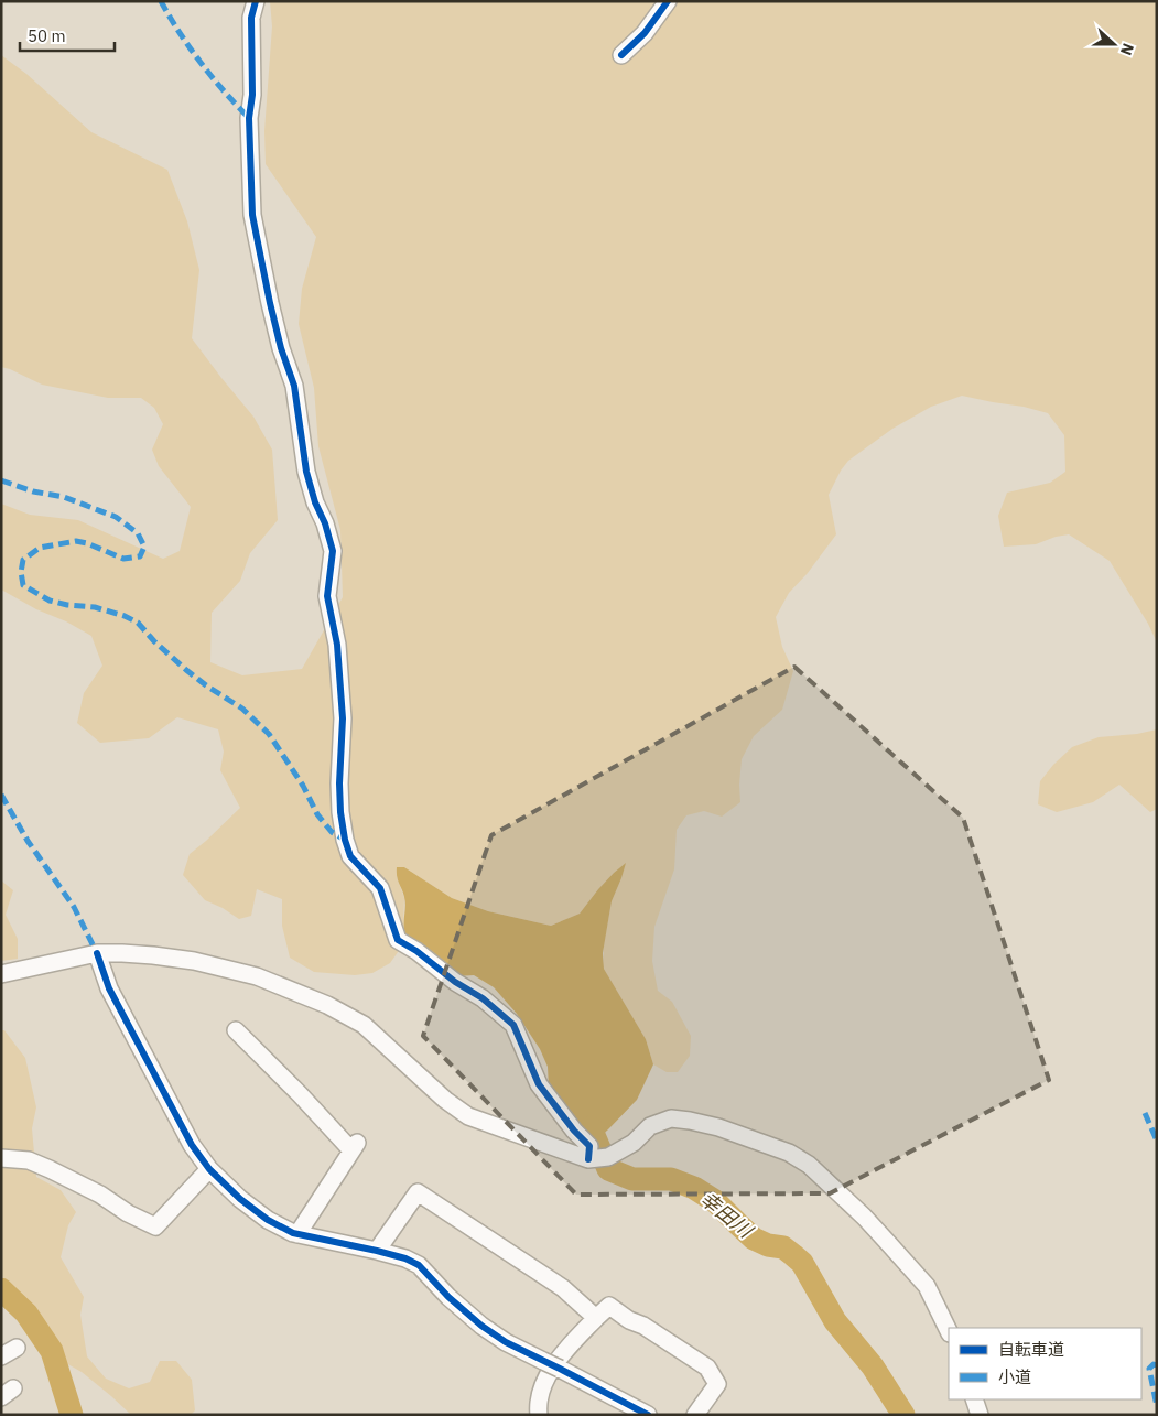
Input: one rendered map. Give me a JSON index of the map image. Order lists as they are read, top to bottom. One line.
{"water":["幸田川"],"legend":["自転車道","小道"],"scale_bar":"50 m","north":"right"}
